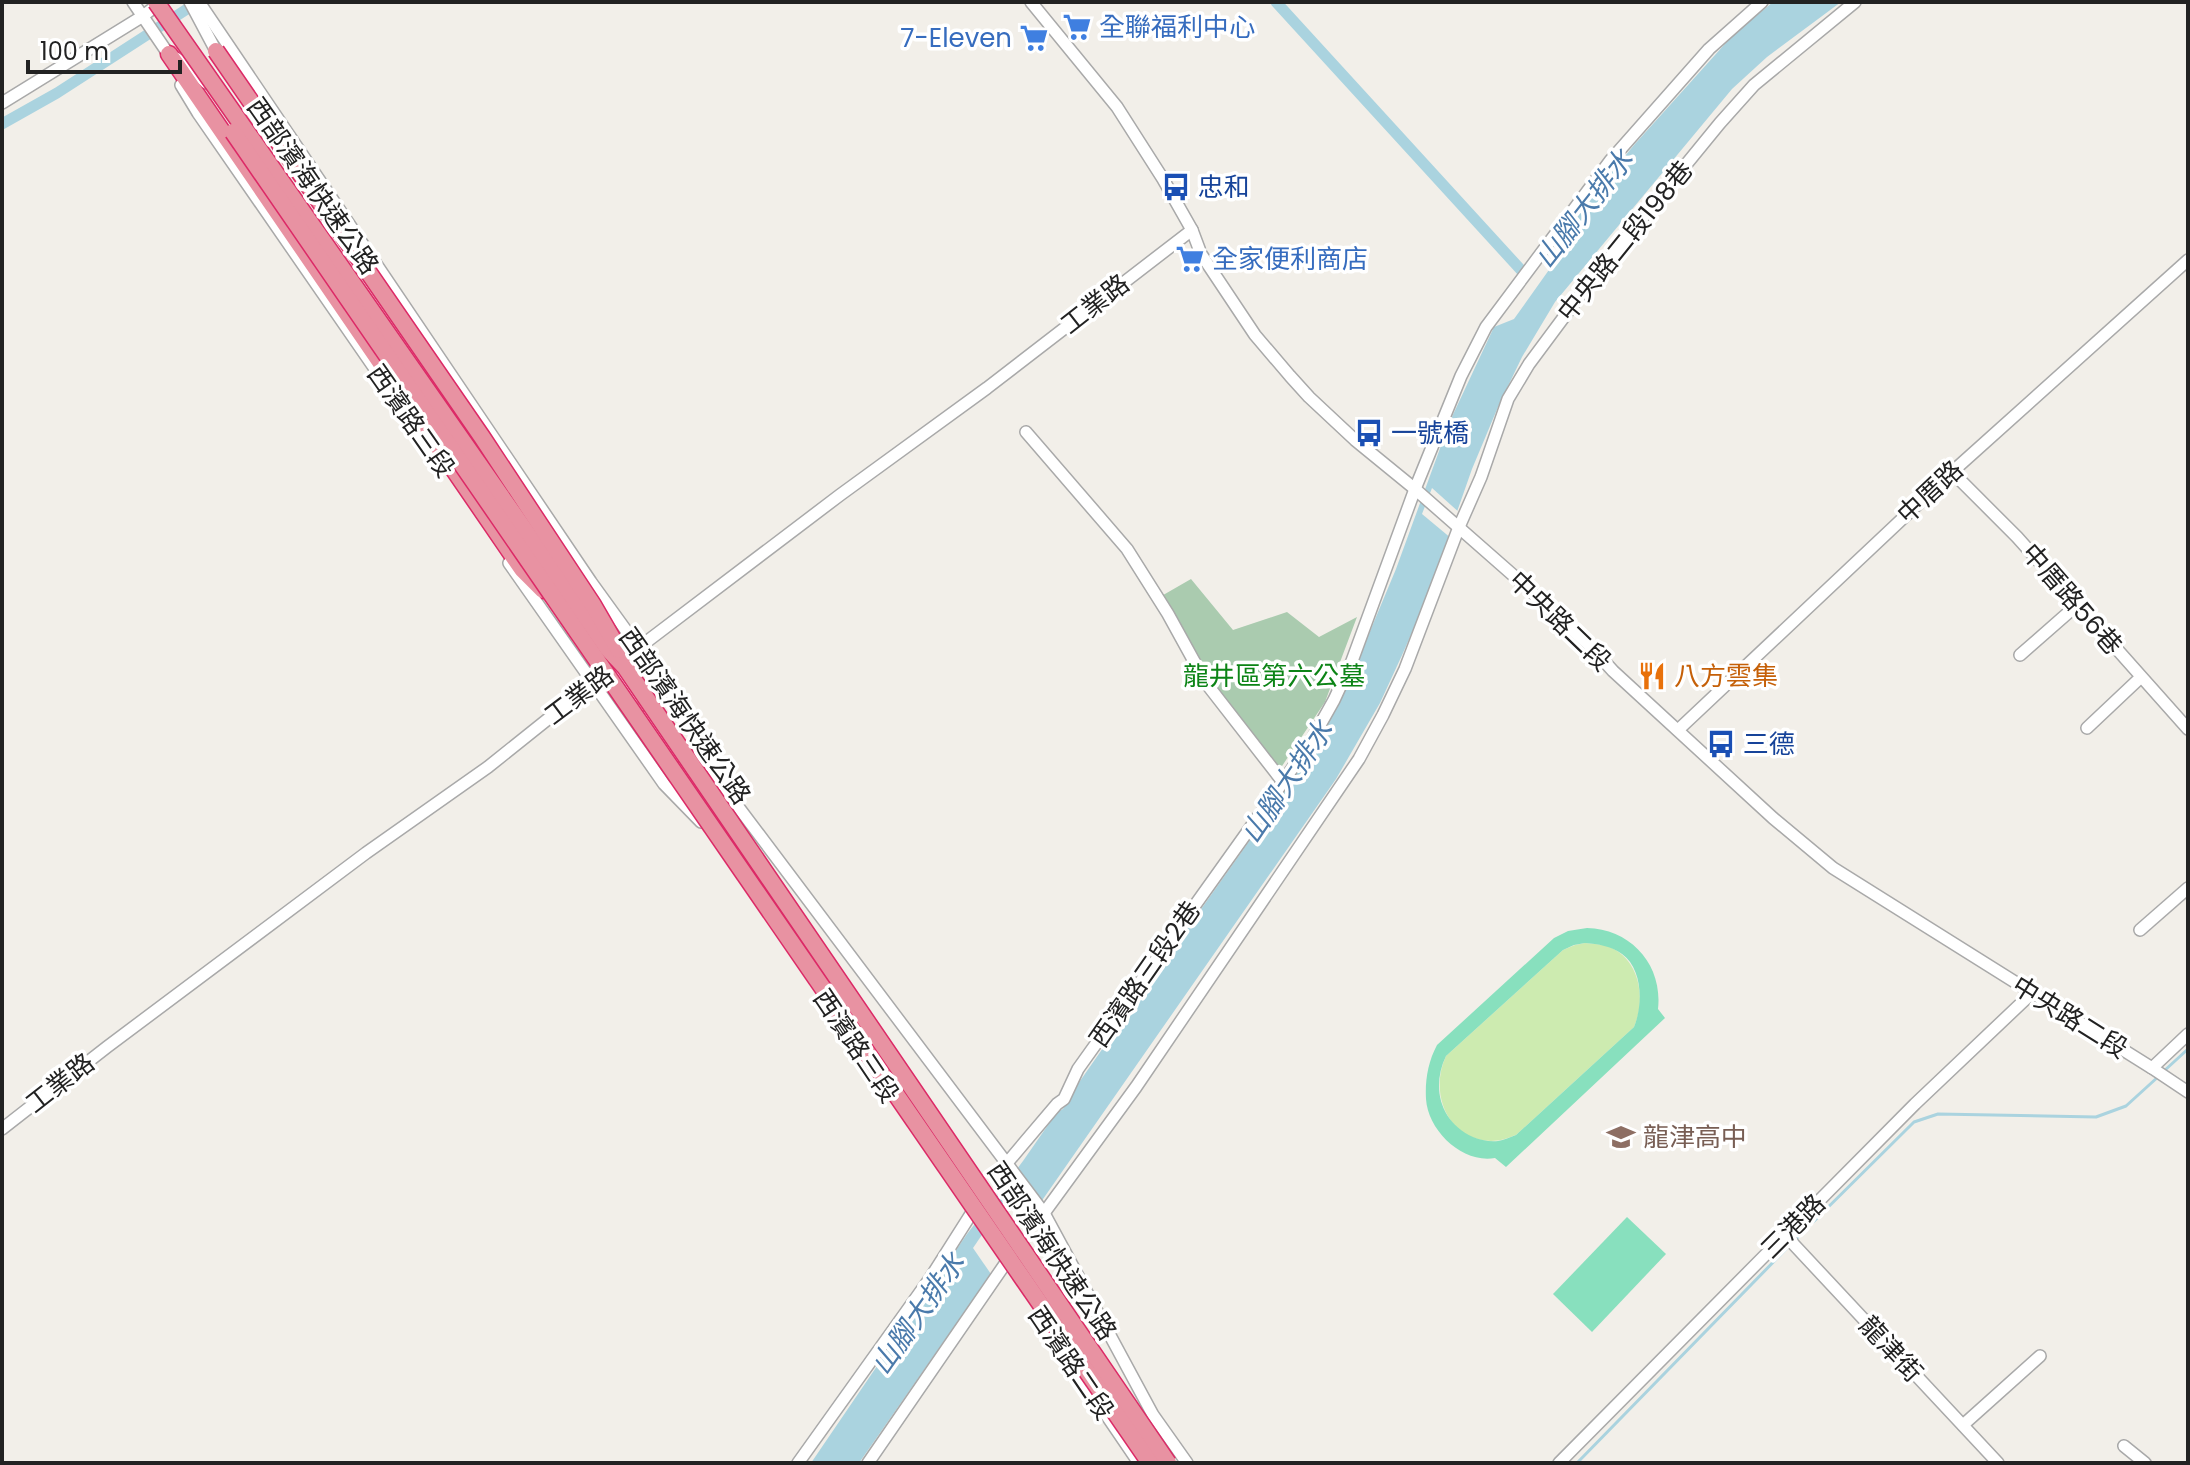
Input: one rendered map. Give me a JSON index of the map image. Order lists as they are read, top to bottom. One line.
{"streets":{"highway":["西部濱海快速公路"],"street":["中央路二段198巷","工業路","西濱路三段","中厝路","中厝路56巷","中央路二段","西濱路三段2巷","三港路","龍津街","西濱路二段"]},"crossings":[["西部濱海快速公路","工業路"],["西部濱海快速公路","西濱路三段"],["中央路二段198巷","中央路二段"],["中央路二段198巷","西濱路二段"],["工業路","西濱路三段"],["工業路","中央路二段"],["西濱路三段","西濱路三段2巷"],["西濱路三段","西濱路二段"],["中厝路","中厝路56巷"],["中厝路","中央路二段"],["中央路二段","西濱路三段2巷"],["中央路二段","三港路"],["西濱路三段2巷","西濱路二段"],["三港路","龍津街"]],"water":["山腳大排水"],"parks":["龍井區第六公墓"],"places":{"supermarket":["全聯福利中心","7-Eleven","全家便利商店"],"bus stop":["忠和","一號橋","三德"],"restaurant":["八方雲集"],"school or university":["龍津高中"]},"scale_bar":"100 m"}
